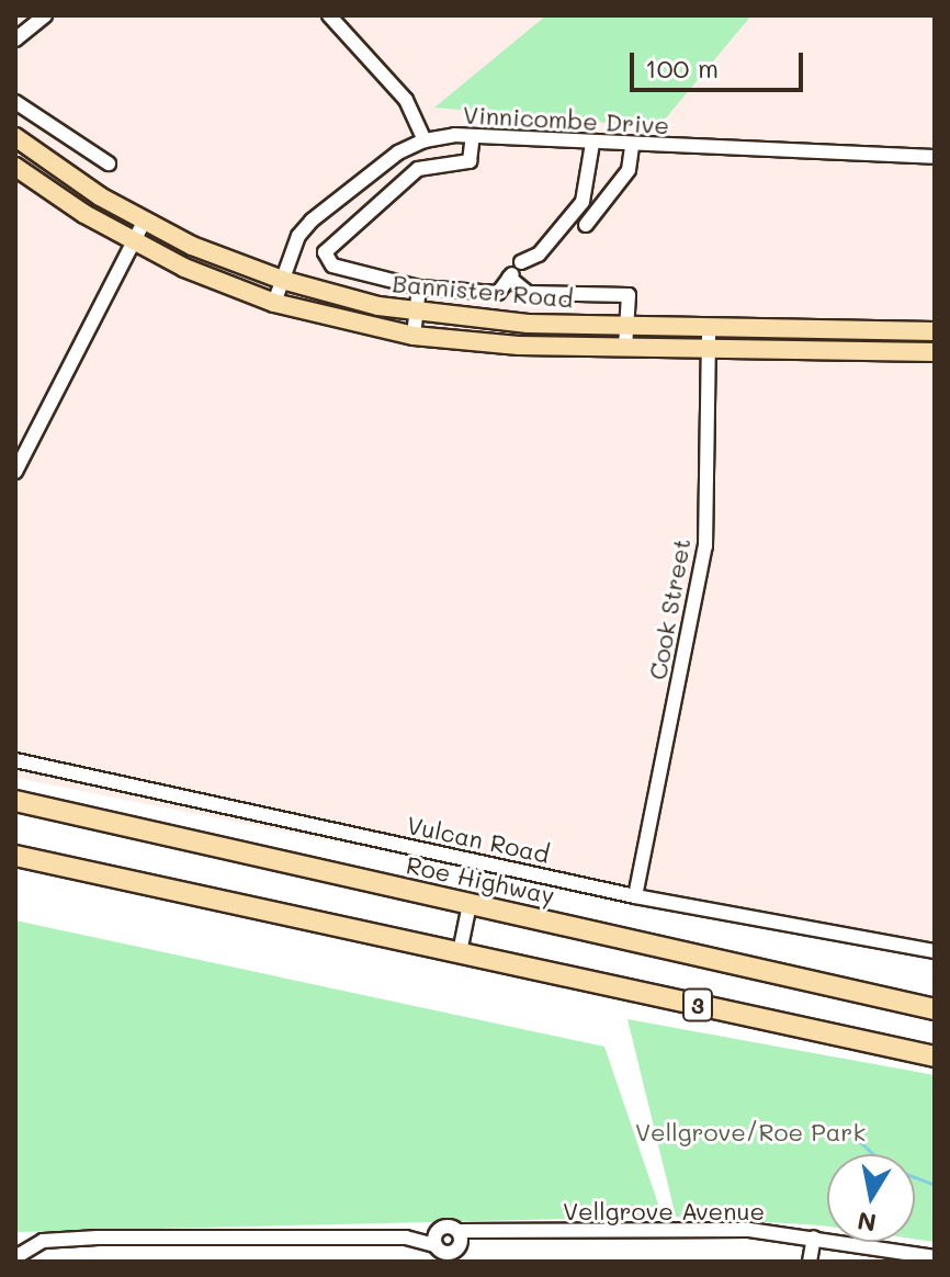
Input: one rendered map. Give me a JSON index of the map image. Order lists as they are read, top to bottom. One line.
{"streets":{"highway":["Roe Highway","3"],"main road":["Bannister Road"],"street":["Vinnicombe Drive","Cook Street","Vulcan Road","Vellgrove Avenue"]},"crossings":[["Vinnicombe Drive","Bannister Road"],["Bannister Road","Cook Street"],["Cook Street","Vulcan Road"]],"parks":["Vellgrove/Roe Park"],"scale_bar":"100 m","north":"bottom"}
